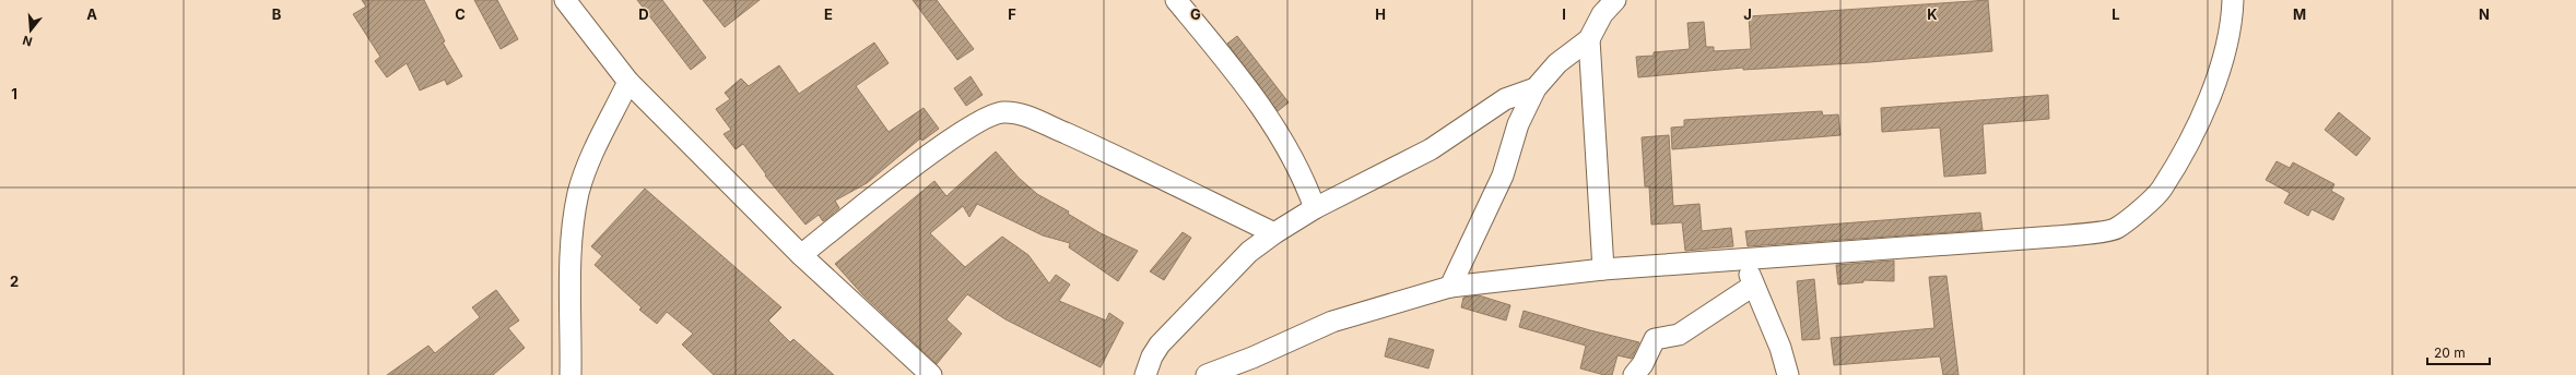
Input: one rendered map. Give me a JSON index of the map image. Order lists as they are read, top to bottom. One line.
{"scale_bar":"20 m","north":"bottom","grid":{"columns":["A","B","C","D","E","F","G","H","I","J","K","L","M","N"],"rows":["1","2"]}}
